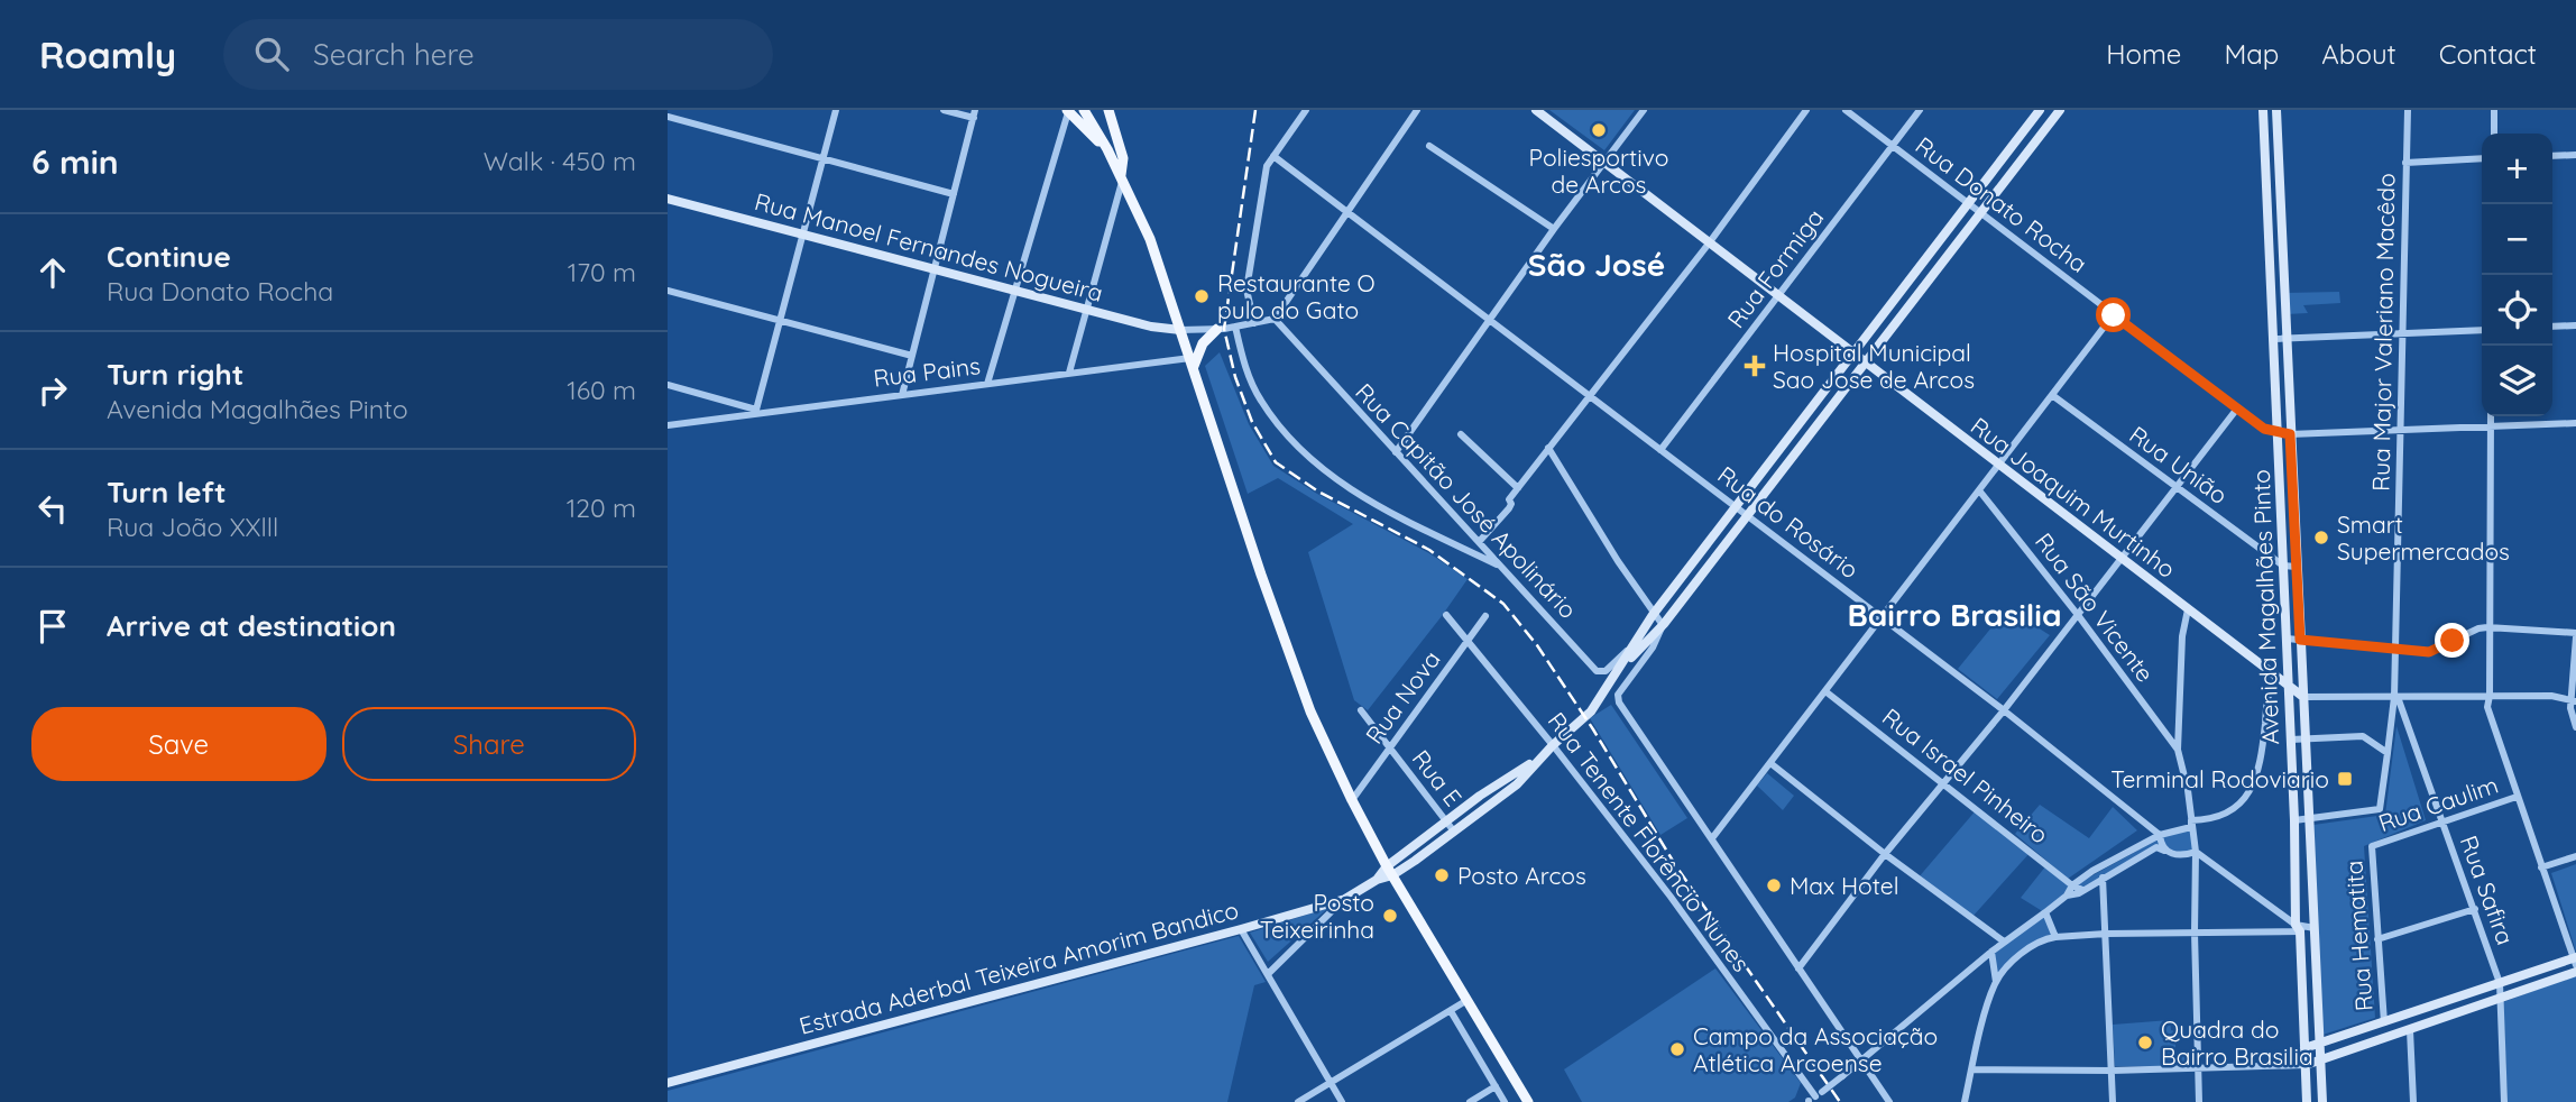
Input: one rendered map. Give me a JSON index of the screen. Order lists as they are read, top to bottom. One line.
{"streets":{"street":["Rua Donato Rocha","Rua Manoel Fernandes Nogueira","Rua Formiga","Rua Major Valeriano Macêdo","Rua Pains","Rua União","Rua Joaquim Murtinho","Rua Capitão José Apolinário","Rua do Rosário","Rua São Vicente","Avenida Magalhães Pinto","Rua Nova","Rua Israel Pinheiro","Rua E","Rua Caulim","Rua Tenente Florêncio Nunes","Rua Safira","Rua Hematita","Estrada Aderbal Teixeira Amorim Bandico"]},"crossings":[["Rua Donato Rocha","Rua Formiga"],["Rua Donato Rocha","Rua Major Valeriano Macêdo"],["Rua Donato Rocha","Avenida Magalhães Pinto"],["Rua Formiga","Rua Joaquim Murtinho"],["Rua Formiga","Rua do Rosário"],["Rua Major Valeriano Macêdo","Avenida Magalhães Pinto"],["Rua Major Valeriano Macêdo","Rua Safira"],["Rua União","Avenida Magalhães Pinto"],["Rua Joaquim Murtinho","Avenida Magalhães Pinto"],["Rua Nova","Rua E"],["Rua Nova","Rua Tenente Florêncio Nunes"],["Rua Caulim","Rua Safira"],["Rua Caulim","Rua Hematita"]],"districts":["São José","Bairro Brasilia"],"places":{"other":["Poliesportivo de Arcos","Restaurante O pulo do Gato","Smart Supermercados","Posto Arcos","Max Hotel","Posto Teixeirinha","Quadra do Bairro Brasilia","Campo da Associação Atlética Arcoense"],"health":["Hospital Municipal Sao Jose de Arcos"],"transit":["Terminal Rodoviario"]},"page":{"header":"Roamly","search":"Search here","nav":["Home","Map","About","Contact"],"heading":["6 min","Walk · 450 m"],"map_buttons":["+","−"],"list":[["Continue","Rua Donato Rocha","170 m"],["Turn right","Avenida Magalhães Pinto","160 m"],["Turn left","Rua João XXlll","120 m"],"Arrive at destination"],"buttons":["Save","Share"]}}
